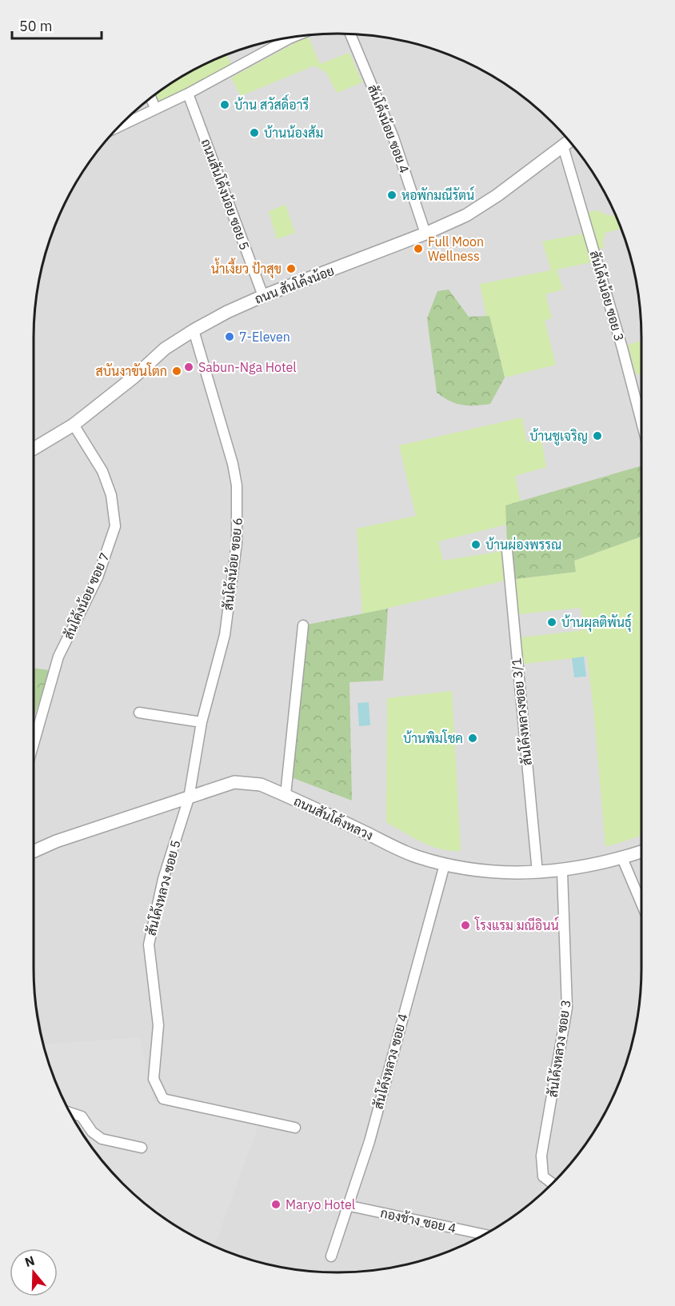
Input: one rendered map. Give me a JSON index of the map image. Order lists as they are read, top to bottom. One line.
{"streets":{"street":["สันโค้งน้อย ซอย 4","ถนนสันโค้งน้อย ซอย 5","ถนน สันโค้งน้อย","สันโค้งน้อย ซอย 3","สันโค้งน้อย ซอย 6","สันโค้งน้อย ซอย 7","สันโค้งหลวงซอย 3/1","ถนนสันโค้งหลวง","สันโค้งหลวง ซอย 5","สันโค้งหลวง ซอย 3","สันโค้งหลวง ซอย 4","กองช้าง ซอย 4"]},"crossings":[["สันโค้งน้อย ซอย 4","ถนน สันโค้งน้อย"],["ถนนสันโค้งน้อย ซอย 5","ถนน สันโค้งน้อย"],["ถนน สันโค้งน้อย","สันโค้งน้อย ซอย 3"],["ถนน สันโค้งน้อย","สันโค้งน้อย ซอย 6"],["ถนน สันโค้งน้อย","สันโค้งน้อย ซอย 7"],["สันโค้งน้อย ซอย 6","ถนนสันโค้งหลวง"],["สันโค้งน้อย ซอย 6","สันโค้งหลวง ซอย 5"],["สันโค้งหลวงซอย 3/1","ถนนสันโค้งหลวง"],["ถนนสันโค้งหลวง","สันโค้งหลวง ซอย 5"],["ถนนสันโค้งหลวง","สันโค้งหลวง ซอย 3"],["ถนนสันโค้งหลวง","สันโค้งหลวง ซอย 4"],["สันโค้งหลวง ซอย 4","กองช้าง ซอย 4"]],"places":["บ้าน สวัสดิ์อารี","บ้านน้องส้ม","หอพักมณีรัตน์","Full Moon Wellness","น้ำเงี้ยว ป้าสุข","7-Eleven","Sabun-Nga Hotel","สบันงาขันโตก","บ้านชูเจริญ","บ้านผ่องพรรณ","บ้านผุลติพันธ์ุ","บ้านพิมโชค","โรงแรม มณีอินน์","Maryo Hotel"],"scale_bar":"50 m","north":"top"}
